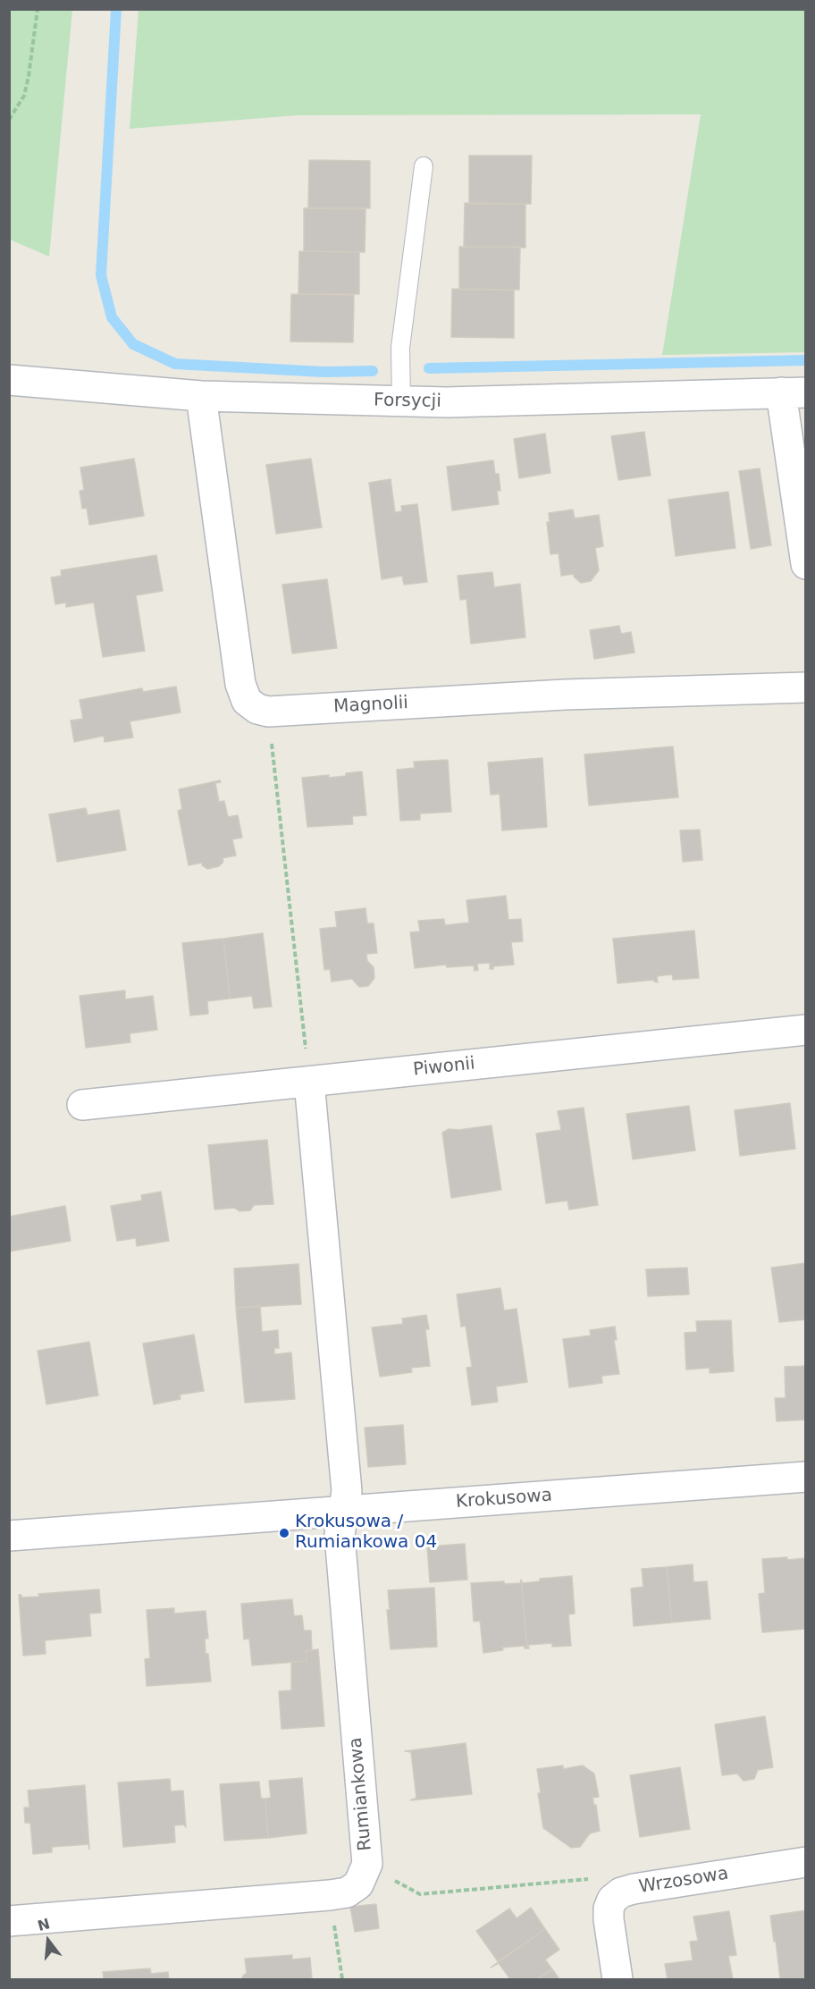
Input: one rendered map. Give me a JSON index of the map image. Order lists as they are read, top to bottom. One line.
{"streets":{"street":["Forsycji","Magnolii","Piwonii","Krokusowa","Rumiankowa","Wrzosowa"]},"crossings":[["Forsycji","Magnolii"],["Piwonii","Rumiankowa"],["Krokusowa","Rumiankowa"]],"places":["Krokusowa / Rumiankowa 04"],"north":"top"}
